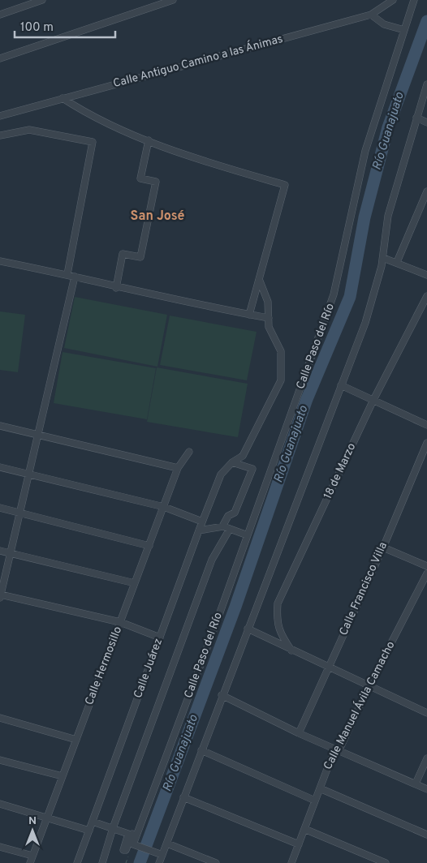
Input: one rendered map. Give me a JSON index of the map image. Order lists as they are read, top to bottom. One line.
{"streets":{"street":["Calle Antiguo Camino a las Ánimas","Calle Paso del Río","18 de Marzo","Calle Francisco Villa","Calle Hermosillo","Calle Juárez","Calle Manuel Ávila Camacho"]},"districts":["San José"],"water":["Río Guanajuato"],"scale_bar":"100 m","north":"top"}
